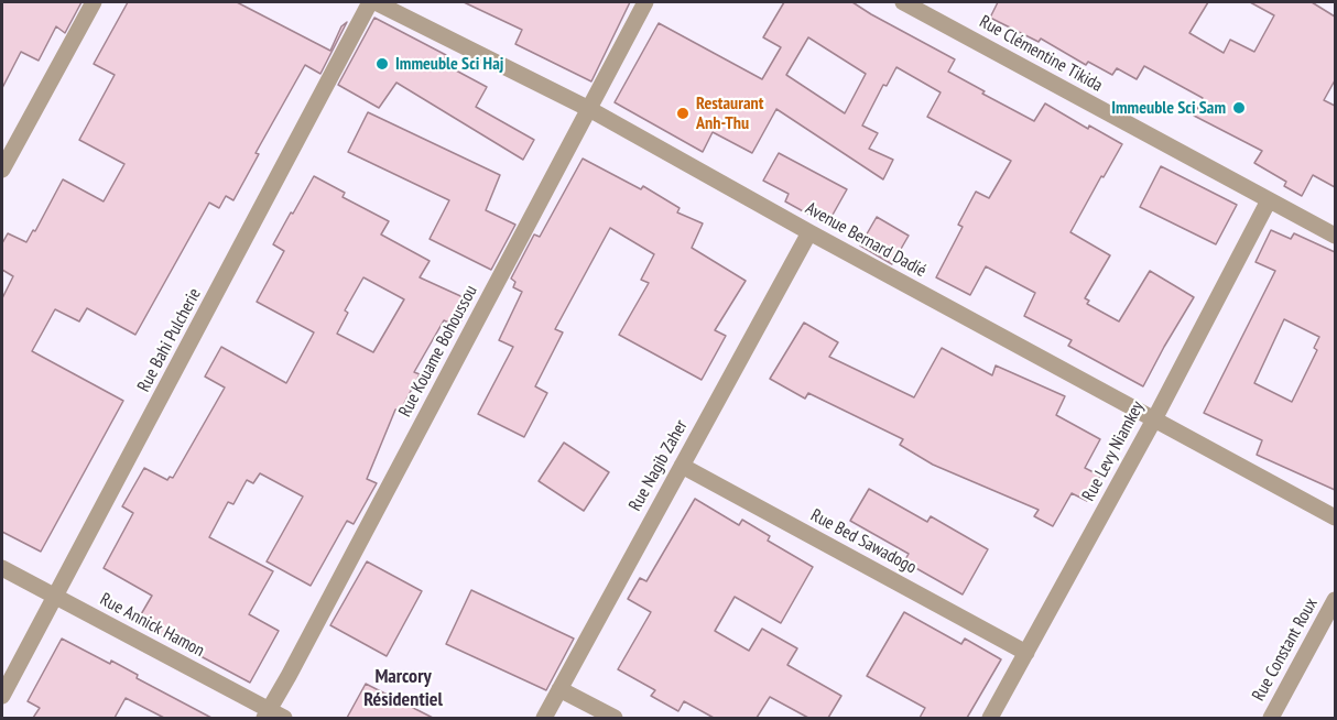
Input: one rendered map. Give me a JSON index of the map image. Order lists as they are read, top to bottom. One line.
{"streets":{"street":["Rue Clémentine Tikida","Avenue Bernard Dadié","Rue Bahi Pulcherie","Rue Kouame Bohoussou","Rue Levy Niamkey","Rue Nagib Zaher","Rue Bed Sawadogo","Rue Annick Hamon","Rue Constant Roux"]},"crossings":[["Rue Clémentine Tikida","Rue Levy Niamkey"],["Avenue Bernard Dadié","Rue Kouame Bohoussou"],["Avenue Bernard Dadié","Rue Levy Niamkey"],["Avenue Bernard Dadié","Rue Nagib Zaher"],["Rue Bahi Pulcherie","Rue Annick Hamon"],["Rue Kouame Bohoussou","Rue Annick Hamon"],["Rue Levy Niamkey","Rue Bed Sawadogo"],["Rue Nagib Zaher","Rue Bed Sawadogo"]],"districts":["Marcory Résidentiel"],"places":["Immeuble Sci Haj","Immeuble Sci Sam","Restaurant Anh-Thu"]}
